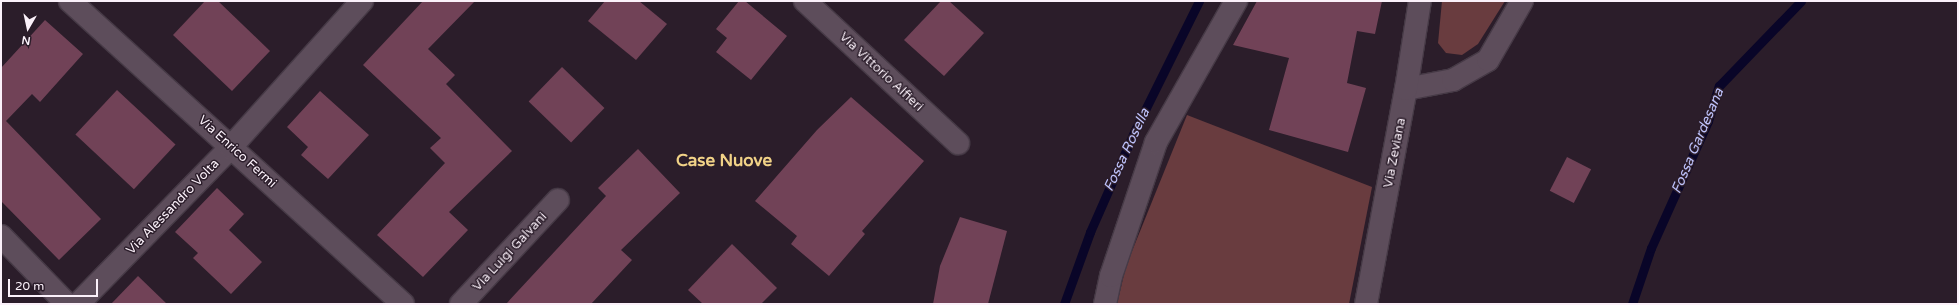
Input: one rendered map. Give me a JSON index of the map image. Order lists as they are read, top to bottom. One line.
{"streets":{"street":["Via Vittorio Alfieri","Via Enrico Fermi","Via Zeviana","Via Alessandro Volta","Via Luigi Galvani"]},"crossings":[["Via Enrico Fermi","Via Alessandro Volta"]],"districts":["Case Nuove"],"water":["Fossa Gardesana","Fossa Rosella"],"scale_bar":"20 m","north":"bottom"}
